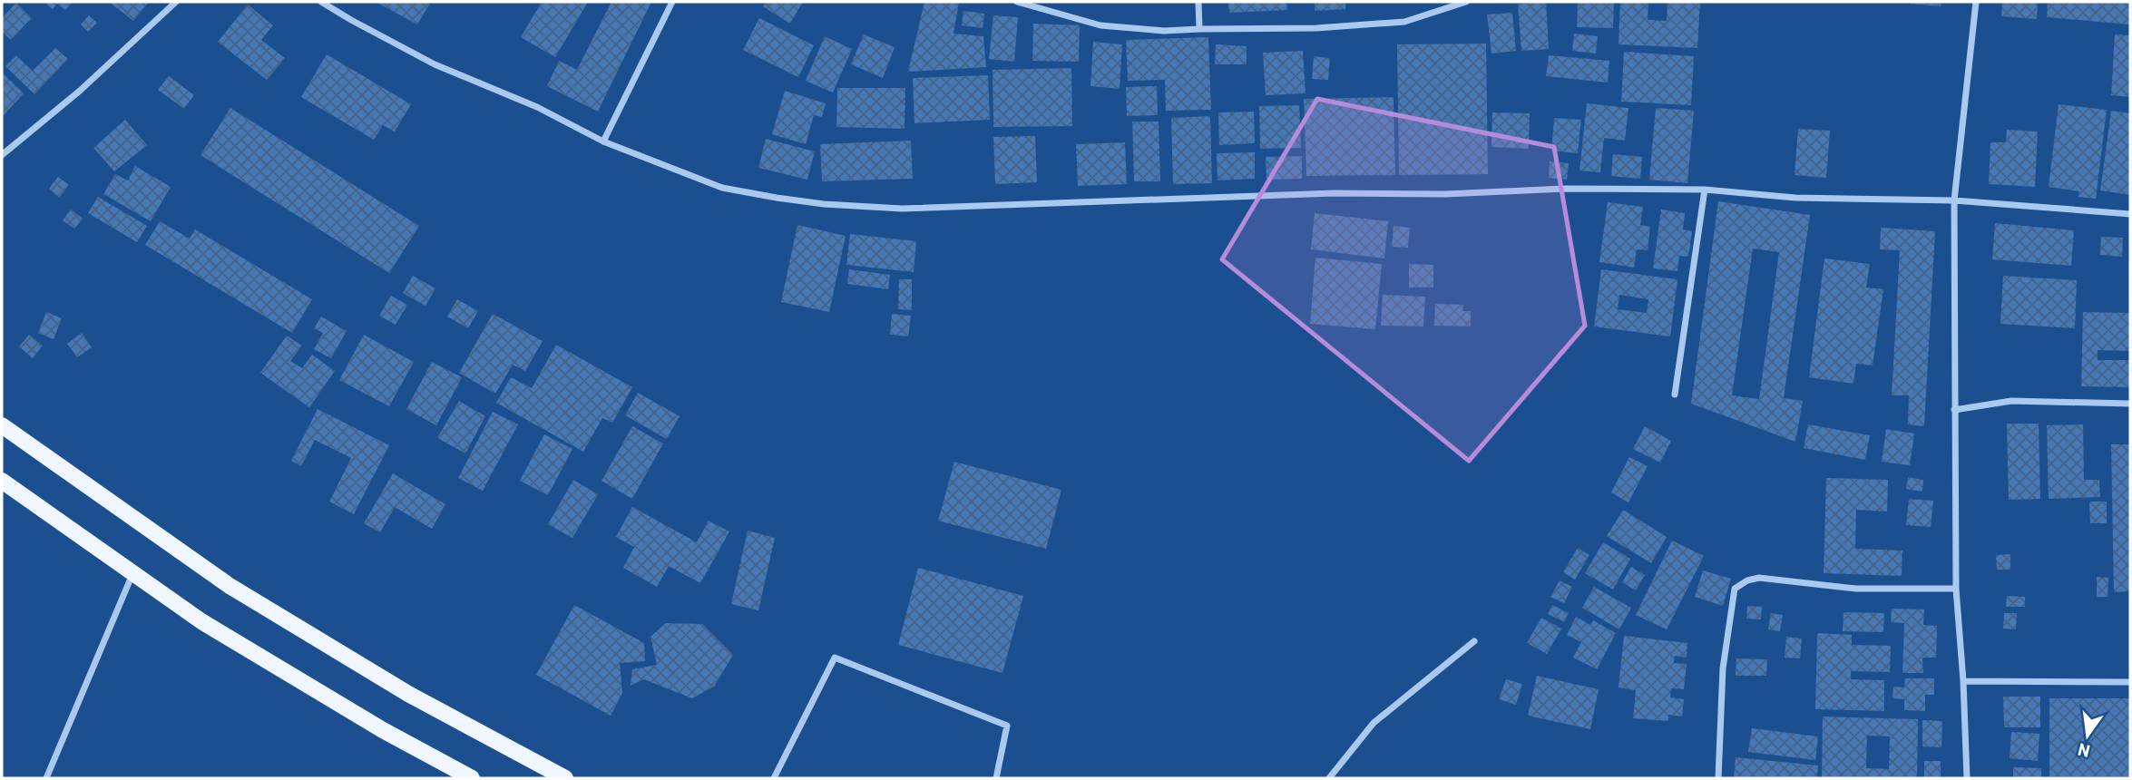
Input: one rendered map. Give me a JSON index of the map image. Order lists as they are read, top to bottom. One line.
{"north":"bottom"}
